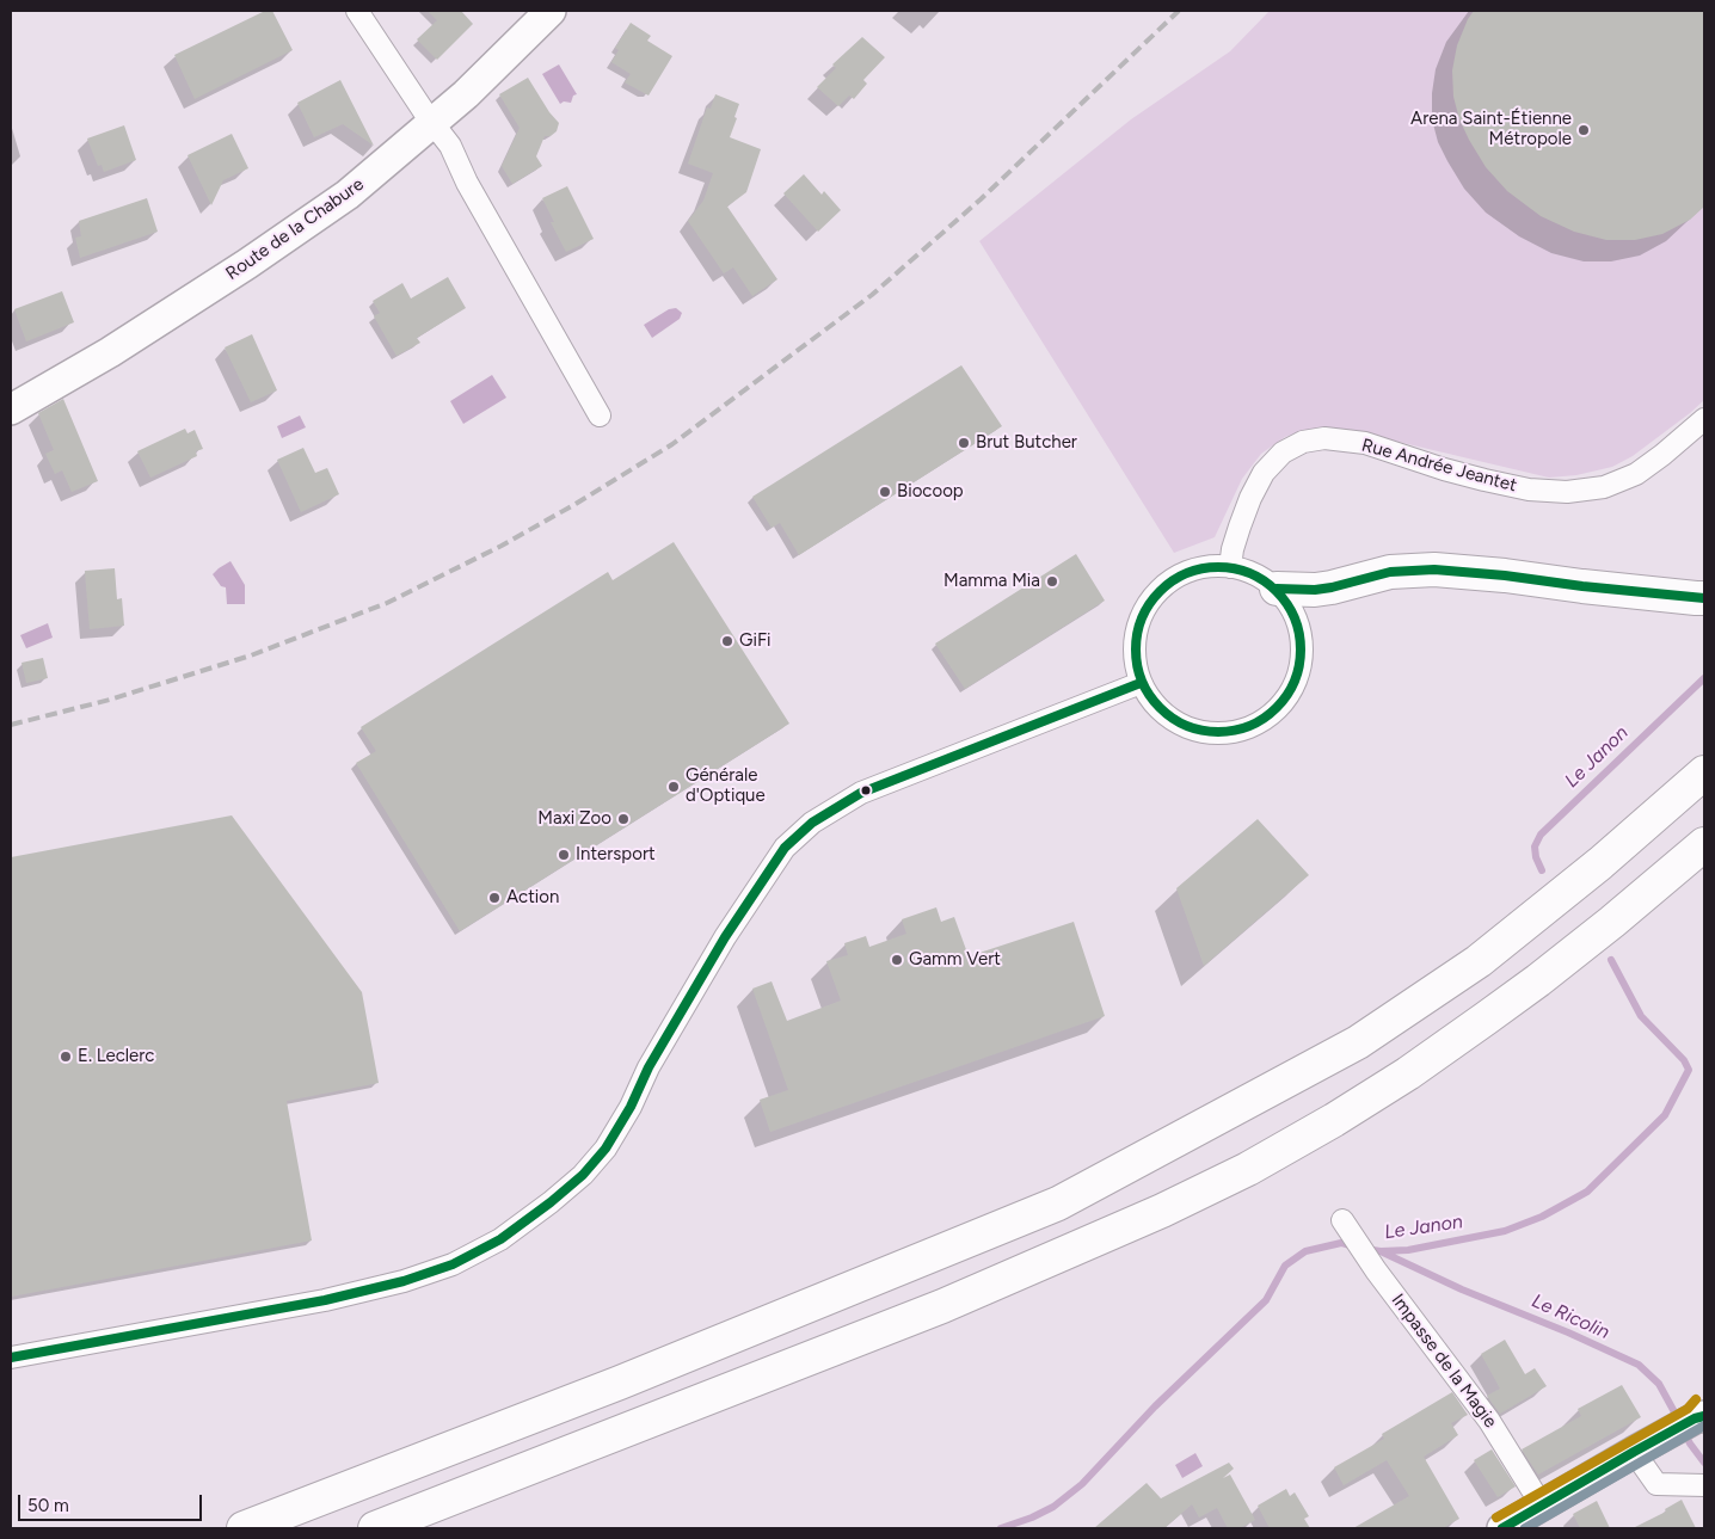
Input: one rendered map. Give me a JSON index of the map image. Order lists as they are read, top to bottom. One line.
{"streets":{"main road":["Route de la Chabure"],"street":["Rue Andrée Jeantet","Impasse de la Magie"]},"water":["Le Janon","Le Ricolin"],"places":["Arena Saint-Étienne Métropole","Brut Butcher","Biocoop","Mamma Mia","GiFi","Générale d'Optique","Maxi Zoo","Intersport","Action","Gamm Vert","E. Leclerc"],"scale_bar":"50 m"}
